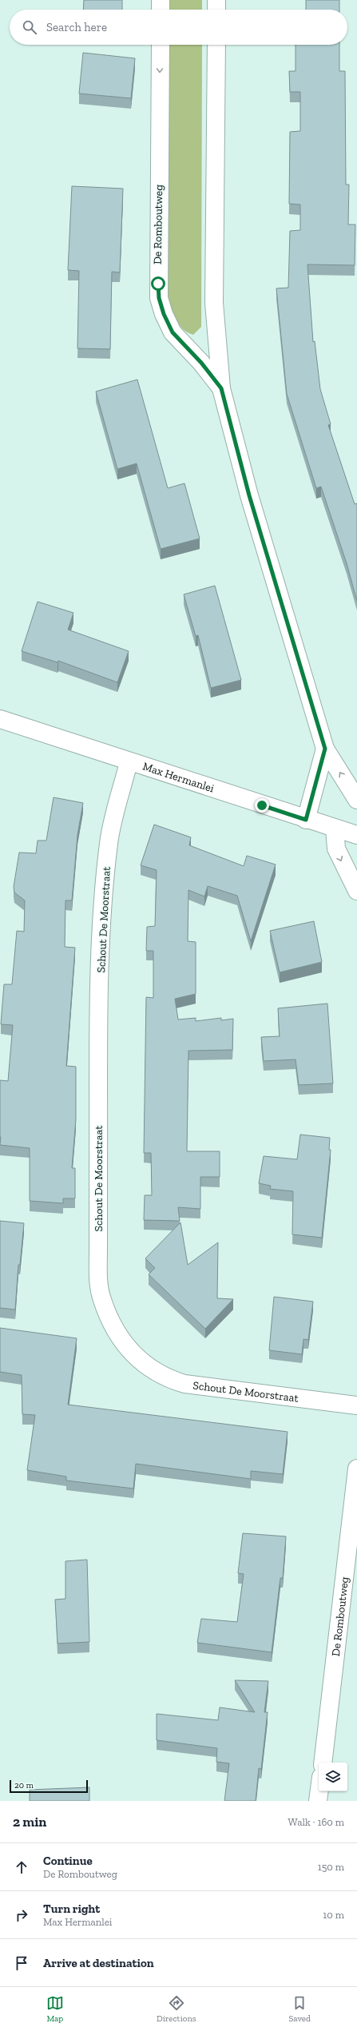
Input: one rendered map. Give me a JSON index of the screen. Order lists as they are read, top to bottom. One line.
{"streets":{"street":["De Romboutweg","Max Hermanlei","Schout De Moorstraat"]},"crossings":[["Max Hermanlei","Schout De Moorstraat"]],"scale_bar":"20 m","page":{"search":"Search here","scale":"20 m","heading":["2 min","Walk · 160 m"],"list":[["Continue","De Romboutweg","150 m"],["Turn right","Max Hermanlei","10 m"],"Arrive at destination"],"nav":["Map","Directions","Saved"]}}
